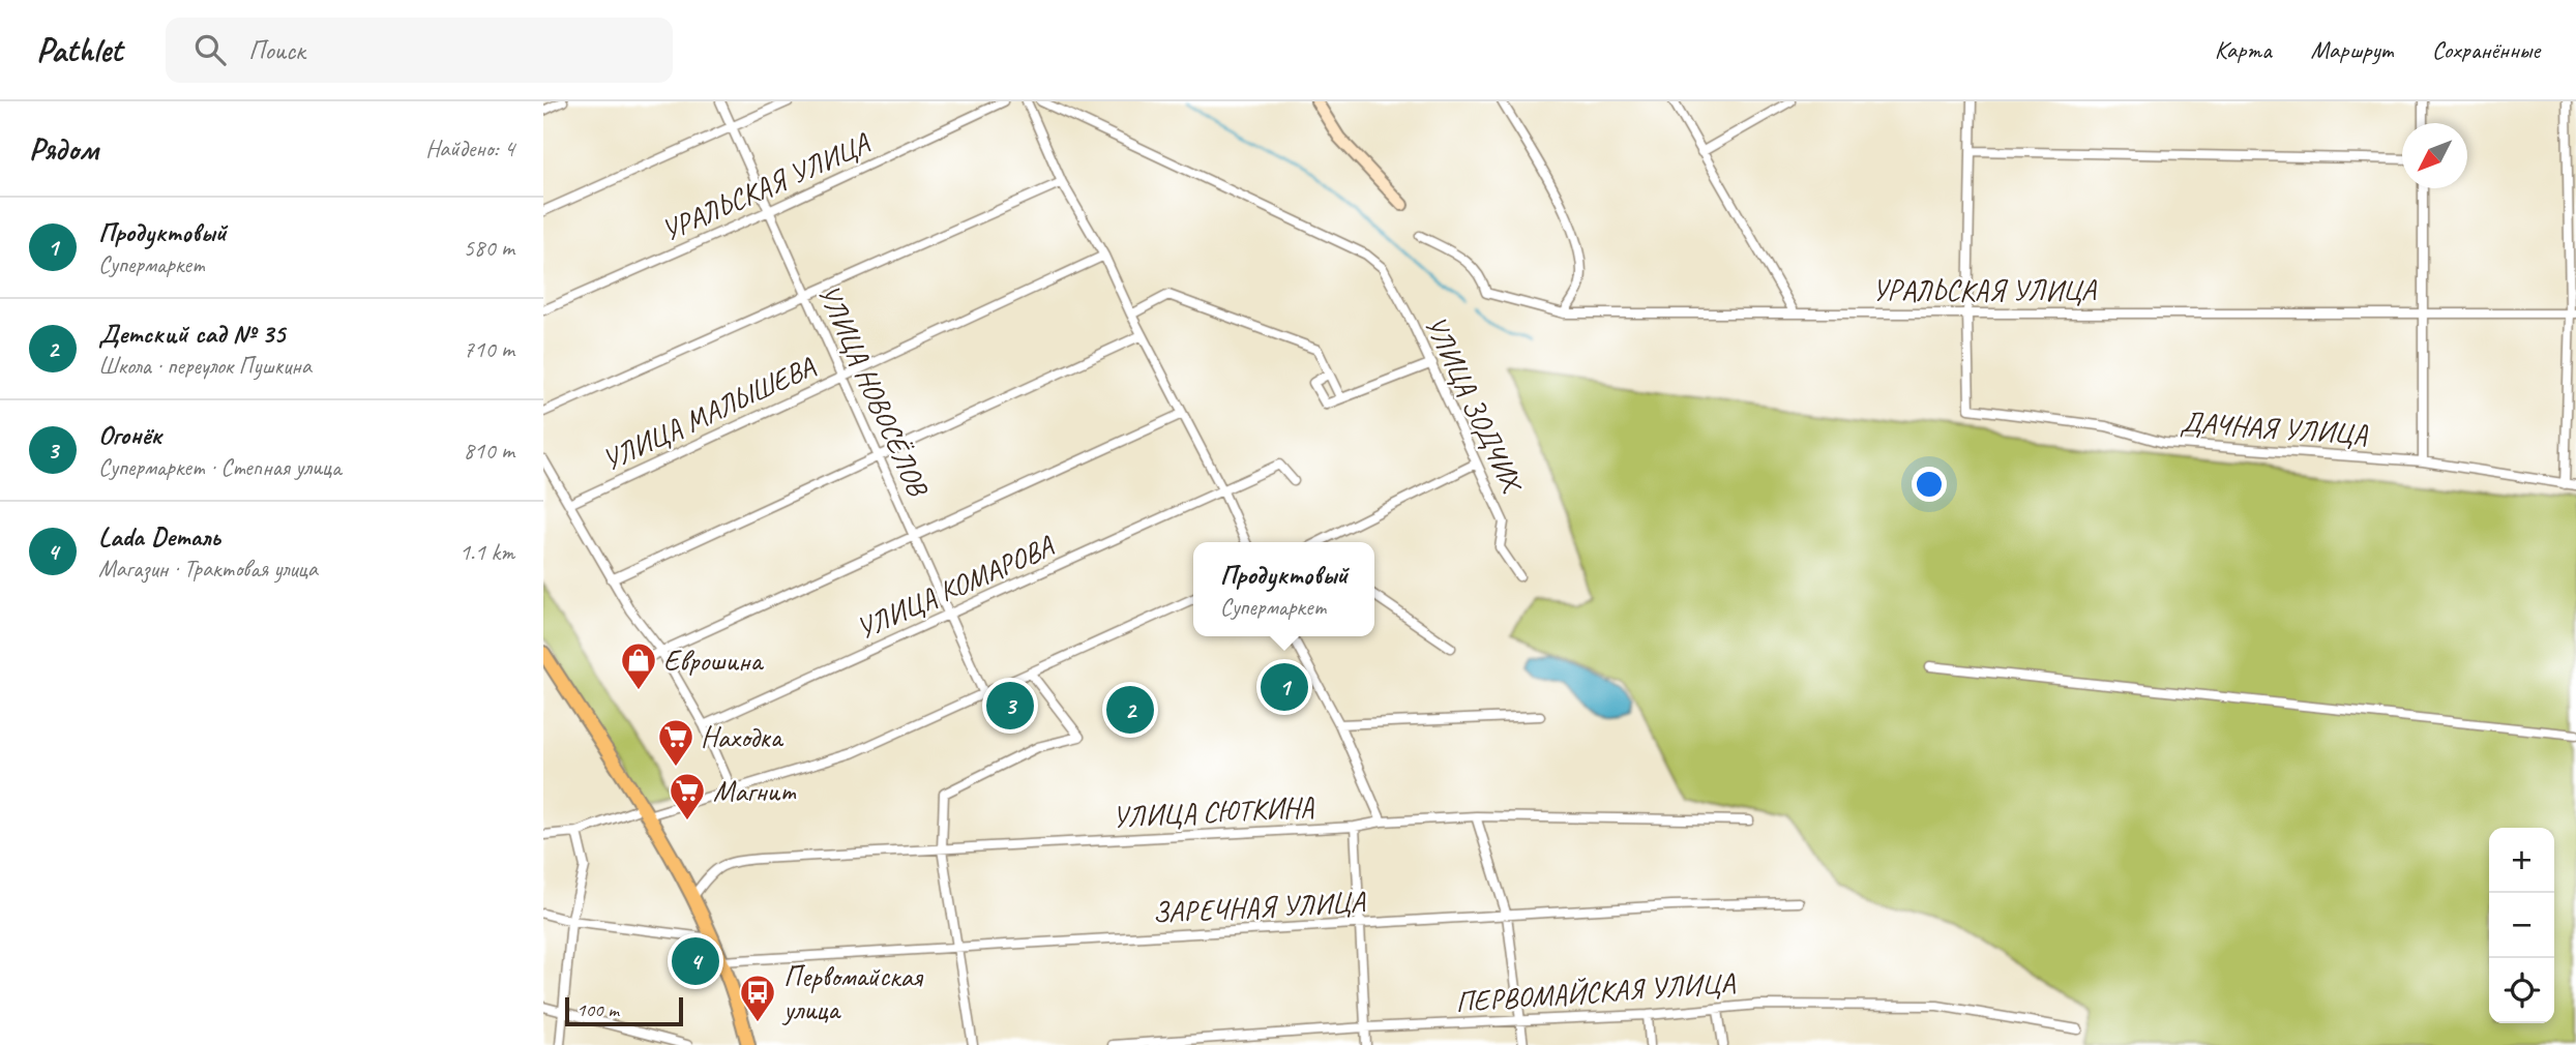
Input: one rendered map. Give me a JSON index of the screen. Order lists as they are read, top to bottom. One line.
{"streets":{"street":["УРАЛЬСКАЯ УЛИЦА","УЛИЦА НОВОСЁЛОВ","УЛИЦА ЗОДЧИХ","УЛИЦА МАЛЫШЕВА","ДАЧНАЯ УЛИЦА","УЛИЦА КОМАРОВА","УЛИЦА СЮТКИНА","ЗАРЕЧНАЯ УЛИЦА","ПЕРВОМАЙСКАЯ УЛИЦА"]},"crossings":[["УРАЛЬСКАЯ УЛИЦА","УЛИЦА НОВОСЁЛОВ"],["УРАЛЬСКАЯ УЛИЦА","ДАЧНАЯ УЛИЦА"],["УЛИЦА НОВОСЁЛОВ","УЛИЦА МАЛЫШЕВА"],["УЛИЦА НОВОСЁЛОВ","УЛИЦА КОМАРОВА"]],"places":{"shop":["Еврошина"],"supermarket":["Находка","Магнит"],"bus stop":["Первомайская улица"]},"scale_bar":"100 m","north":"bottom left","page":{"header":"Pathlet","search":"Поиск","nav":["Карта","Маршрут","Сохранённые"],"heading":["Рядом","Найдено: 4"],"list":[{"mark":"1","name":"Продуктовый","note":"Супермаркет","value":"580 m"},{"mark":"2","name":"Детский сад № 35","note":"Школа · переулок Пушкина","value":"710 m"},{"mark":"3","name":"Огонёк","note":"Супермаркет · Степная улица","value":"810 m"},{"mark":"4","name":"Lada Dеталь","note":"Магазин · Трактовая улица","value":"1.1 km"}],"popup":["Продуктовый","Супермаркет"],"pins":["1","3","2","4"],"map_buttons":["+","−"],"scale":"100 m"}}
